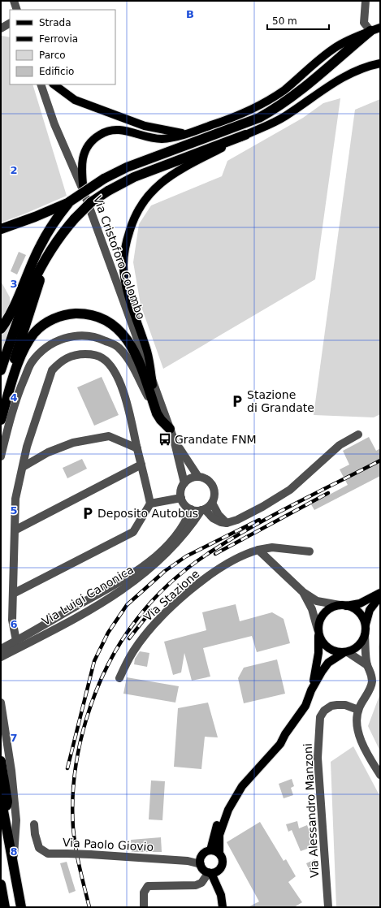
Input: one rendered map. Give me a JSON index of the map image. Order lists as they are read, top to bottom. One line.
{"streets":{"street":["Via Cristoforo Colombo","Via Luigi Canonica","Via Stazione","Via Alessandro Manzoni","Via Paolo Giovio"]},"crossings":[["Via Cristoforo Colombo","Via Luigi Canonica"]],"places":{"parking":["Stazione di Grandate","Deposito Autobus"],"bus stop":["Grandate FNM"]},"legend":["Strada","Ferrovia","Parco","Edificio"],"scale_bar":"50 m","grid":{"columns":["B"],"rows":["2","3","4","5","6","7","8"]}}
